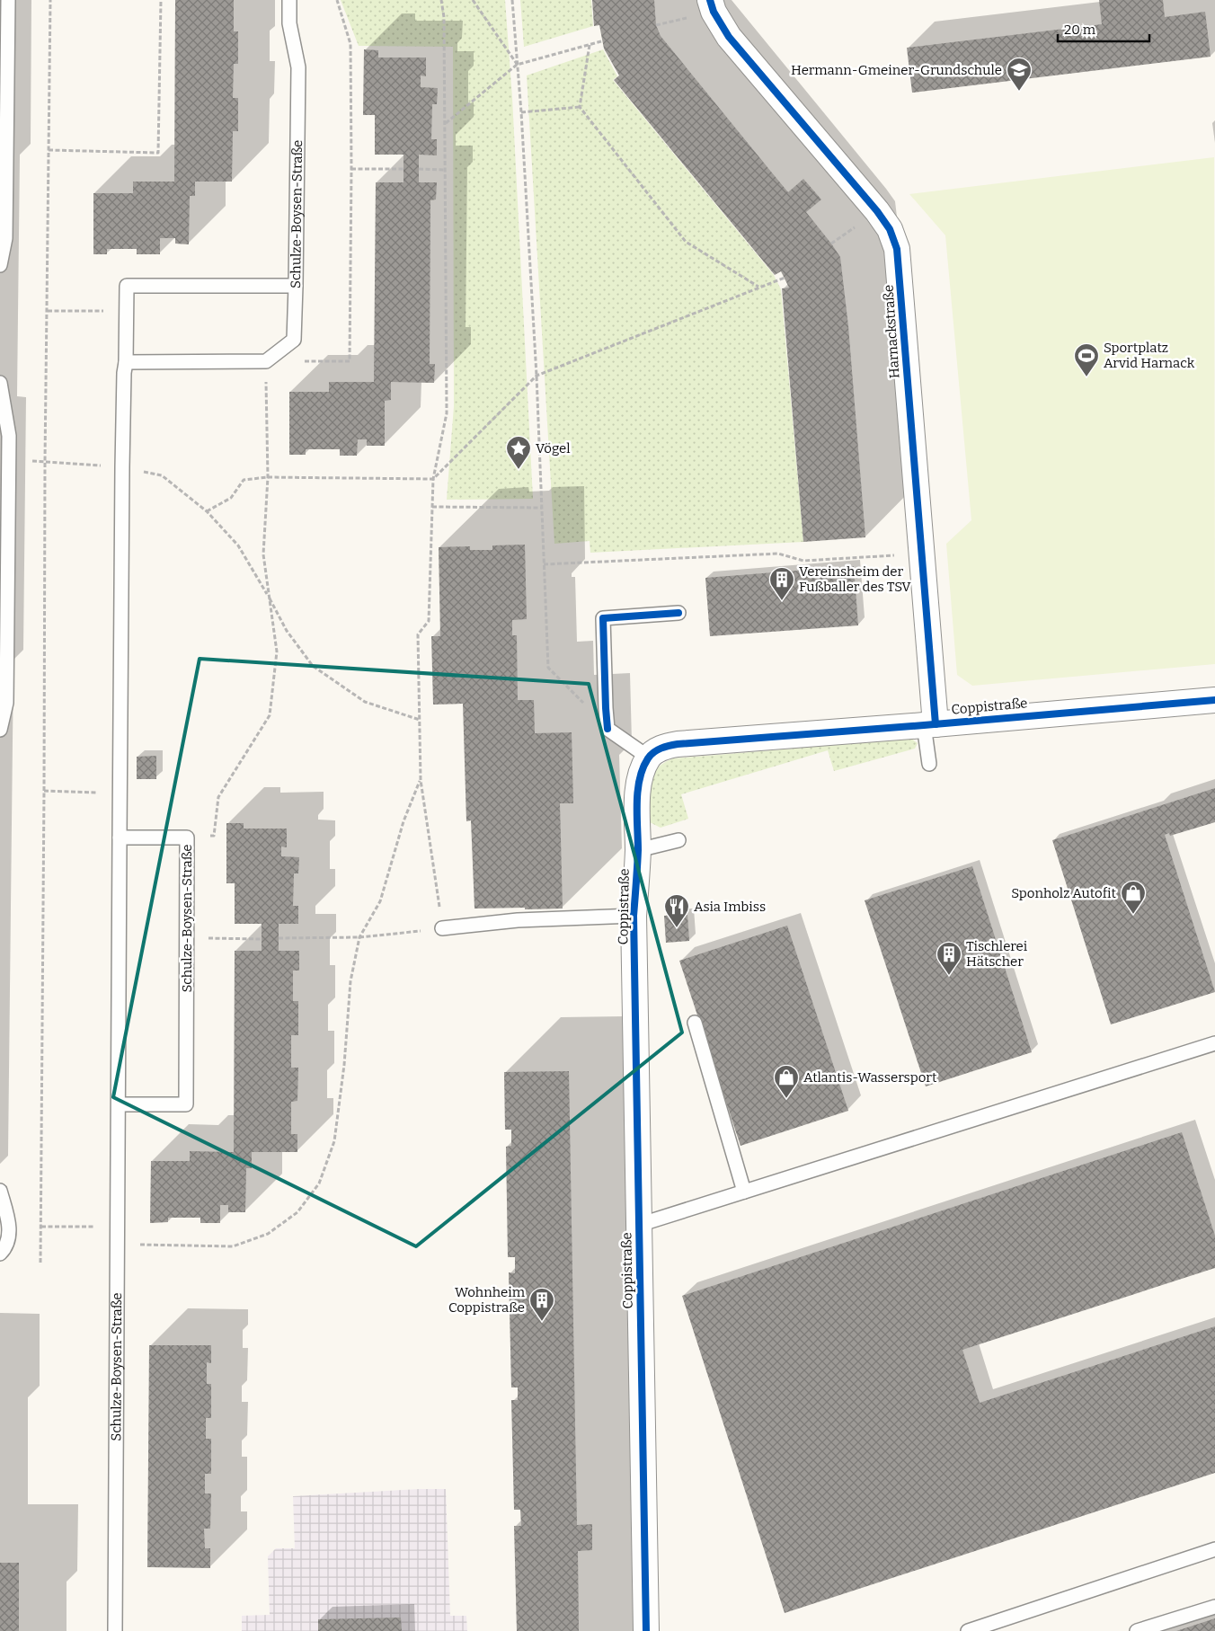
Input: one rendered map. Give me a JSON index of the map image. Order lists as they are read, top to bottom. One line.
{"streets":{"street":["Harnackstraße","Coppistraße"],"lane":["Schulze-Boysen-Straße"]},"crossings":[["Harnackstraße","Coppistraße"]],"places":{"school or university":["Hermann-Gmeiner-Grundschule"],"sports":["Sportplatz Arvid Harnack"],"place":["Vögel"],"building":["Vereinsheim der Fußballer des TSV","Tischlerei Hätscher","Wohnheim Coppistraße"],"shop":["Sponholz Autofit","Atlantis-Wassersport"],"restaurant":["Asia Imbiss"]},"scale_bar":"20 m"}
